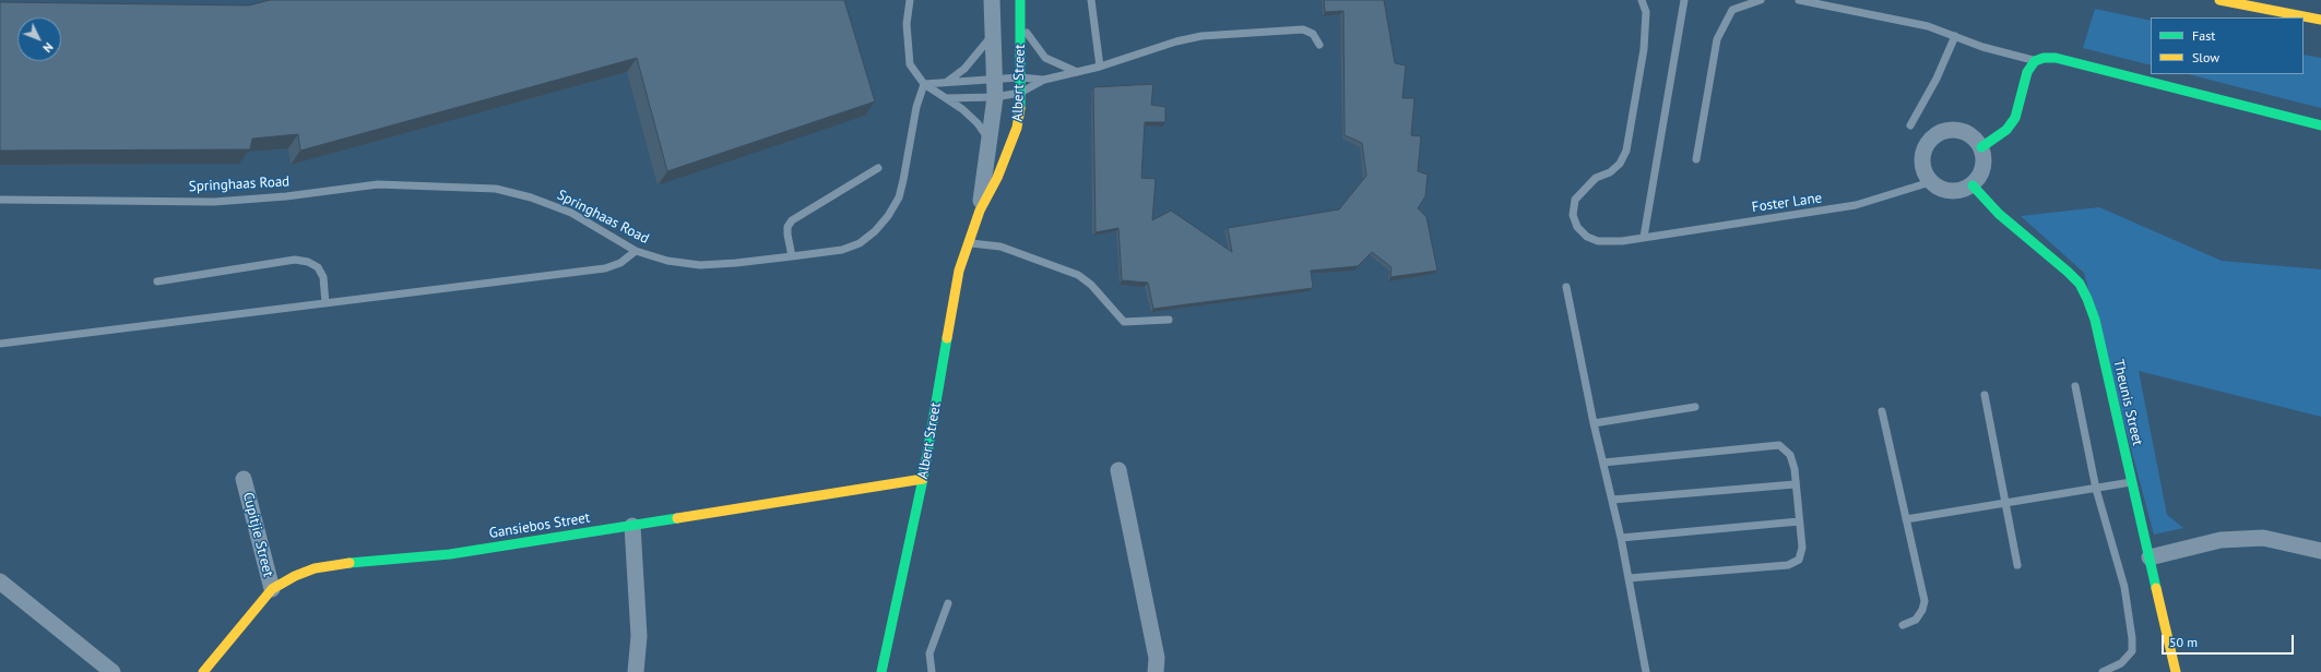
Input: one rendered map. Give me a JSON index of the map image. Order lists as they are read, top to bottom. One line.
{"streets":{"street":["Albert Street","Theunis Street","Gansiebos Street","Cupitjie Street"],"lane":["Springhaas Road","Foster Lane"]},"crossings":[["Albert Street","Gansiebos Street"],["Foster Lane","Theunis Street"],["Gansiebos Street","Cupitjie Street"]],"legend":["Fast","Slow"],"scale_bar":"50 m","north":"bottom right"}
